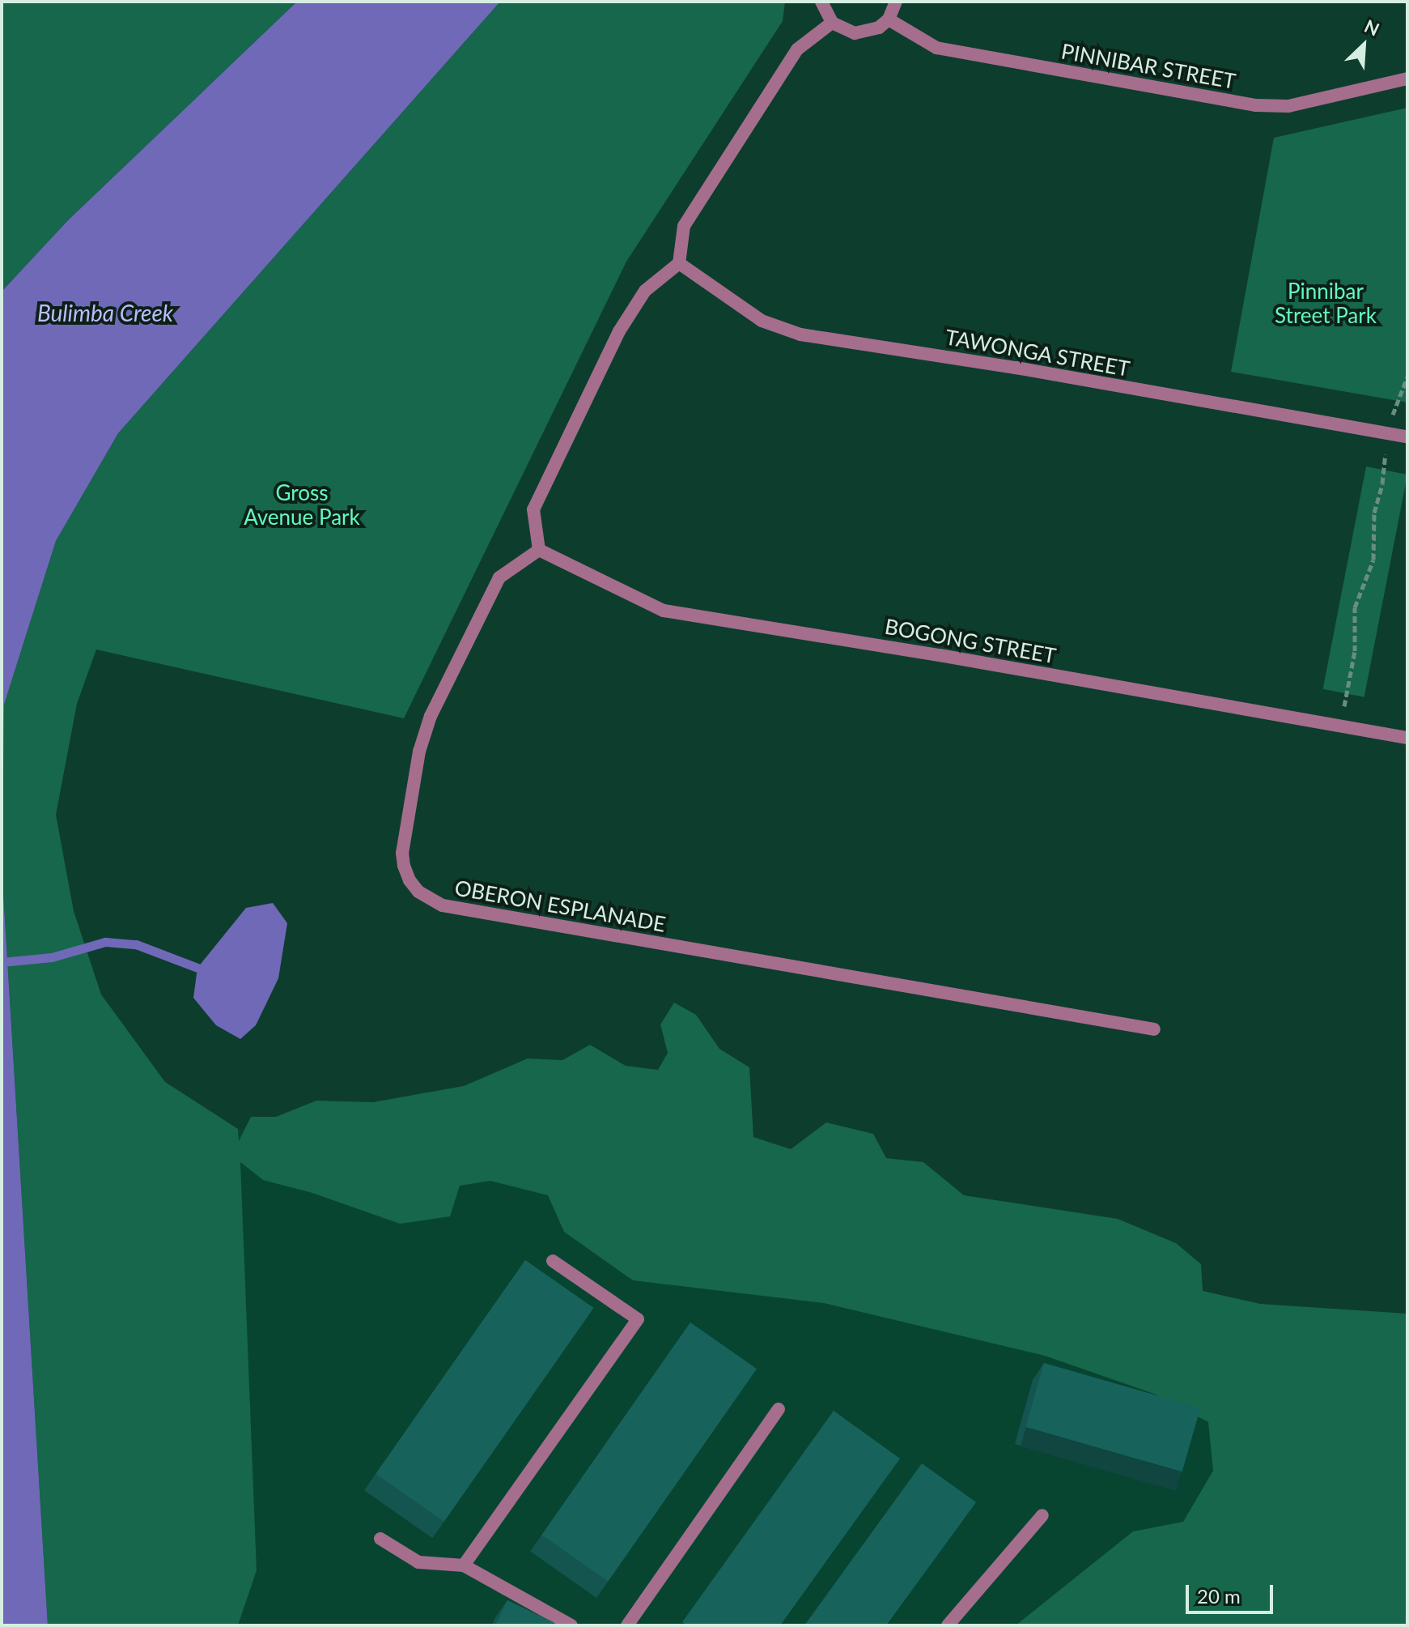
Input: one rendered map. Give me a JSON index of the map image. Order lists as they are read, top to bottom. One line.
{"streets":{"street":["PINNIBAR STREET","TAWONGA STREET","BOGONG STREET","OBERON ESPLANADE"]},"crossings":[["BOGONG STREET","OBERON ESPLANADE"]],"water":["Bulimba Creek"],"parks":["Pinnibar Street Park","Gross Avenue Park"],"scale_bar":"20 m","north":"top right"}
